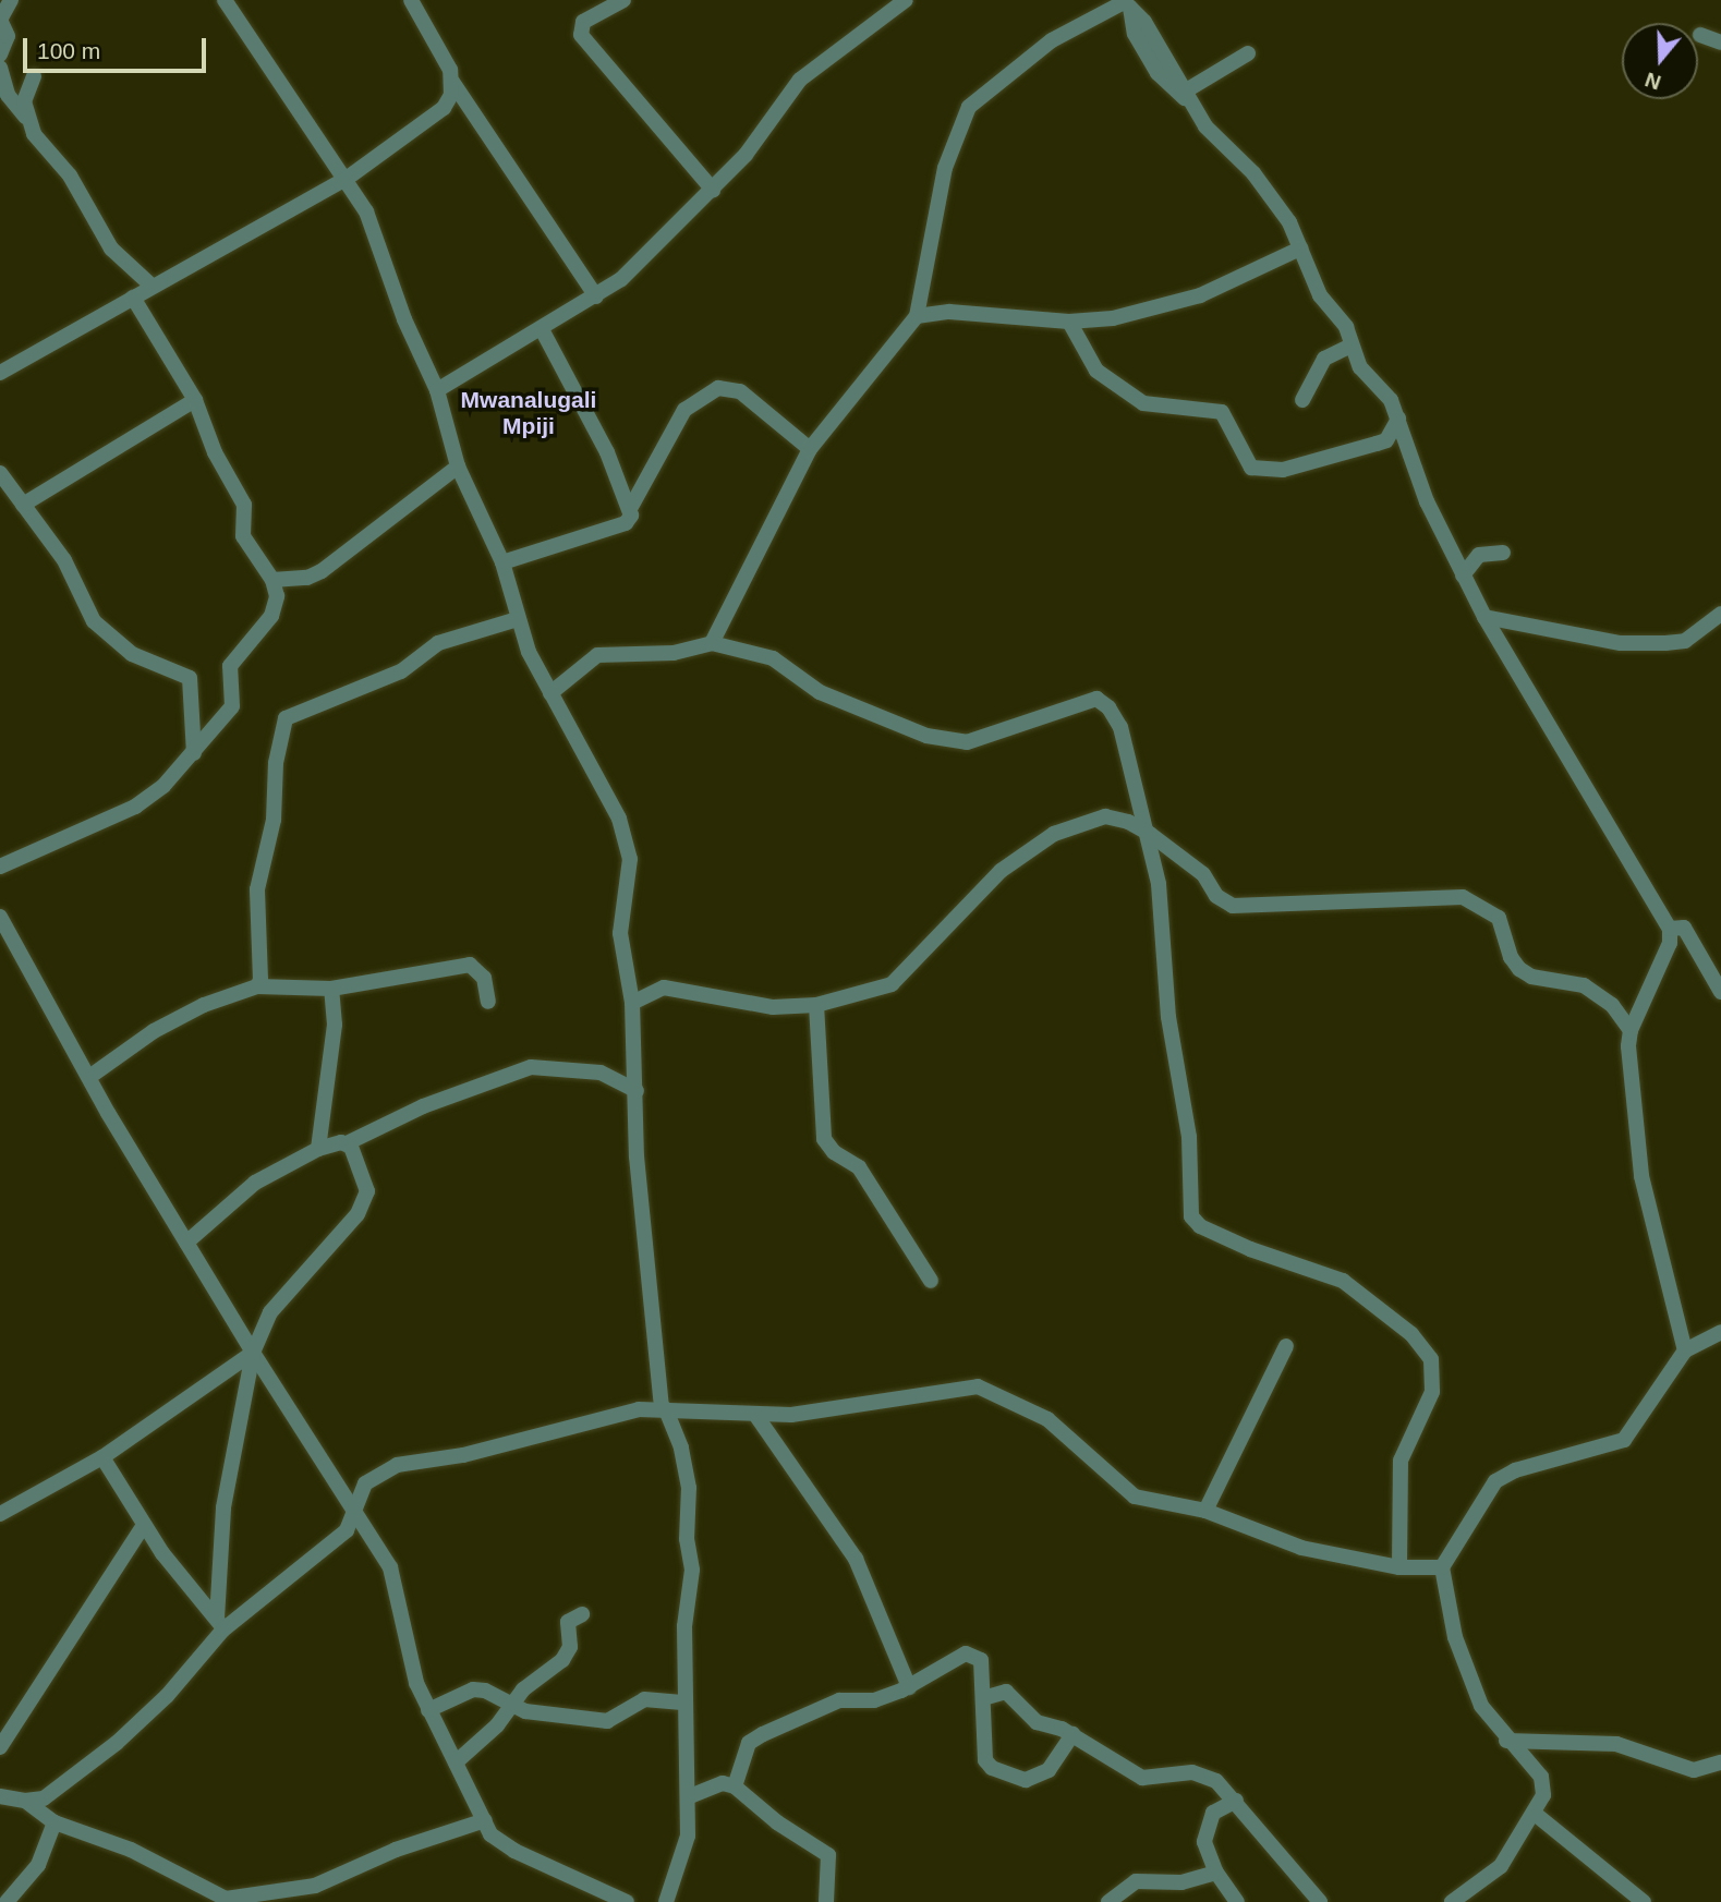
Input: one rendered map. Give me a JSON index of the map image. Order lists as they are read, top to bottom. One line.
{"districts":["Mwanalugali Mpiji"],"scale_bar":"100 m","north":"bottom"}
